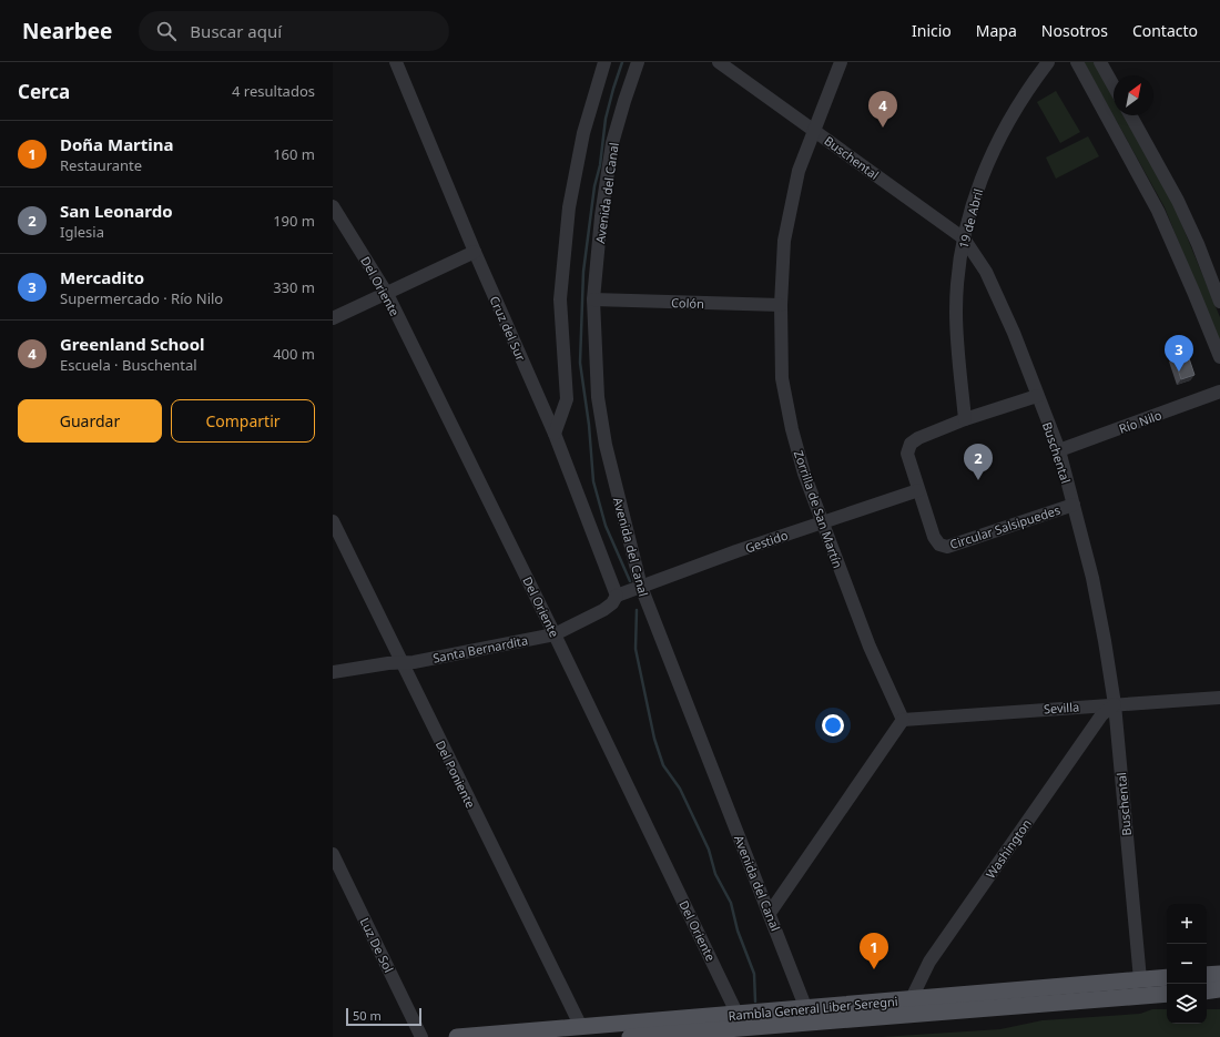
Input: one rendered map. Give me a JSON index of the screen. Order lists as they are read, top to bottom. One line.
{"streets":{"main road":["Rambla General Liber Seregni"],"street":["Buschental","Avenida del Canal","19 de Abril","Del Oriente","Colón","Cruz del Sur","Río Nilo","Zorrilla de San Martín","Circular Salsipuedes","Gestido","Santa Bernardita","Sevilla","Del Poniente","Washington","Luz De Sol"]},"crossings":[["Buschental","19 de Abril"],["Buschental","Río Nilo"],["Buschental","Zorrilla de San Martín"],["Buschental","Circular Salsipuedes"],["Buschental","Sevilla"],["Buschental","Washington"],["Buschental","Rambla General Liber Seregni"],["Avenida del Canal","Colón"],["Avenida del Canal","Gestido"],["Avenida del Canal","Rambla General Liber Seregni"],["19 de Abril","Circular Salsipuedes"],["Del Oriente","Santa Bernardita"],["Del Oriente","Rambla General Liber Seregni"],["Colón","Zorrilla de San Martín"],["Cruz del Sur","Gestido"],["Cruz del Sur","Santa Bernardita"],["Zorrilla de San Martín","Gestido"],["Zorrilla de San Martín","Sevilla"],["Circular Salsipuedes","Gestido"],["Gestido","Santa Bernardita"],["Santa Bernardita","Del Poniente"],["Sevilla","Washington"],["Del Poniente","Rambla General Liber Seregni"],["Washington","Rambla General Liber Seregni"]],"scale_bar":"50 m","north":"top right","page":{"header":"Nearbee","search":"Buscar aquí","nav":["Inicio","Mapa","Nosotros","Contacto"],"heading":["Cerca","4 resultados"],"pins":["4","3","2","1"],"list":[{"mark":"1","name":"Doña Martina","note":"Restaurante","value":"160 m"},{"mark":"2","name":"San Leonardo","note":"Iglesia","value":"190 m"},{"mark":"3","name":"Mercadito","note":"Supermercado · Río Nilo","value":"330 m"},{"mark":"4","name":"Greenland School","note":"Escuela · Buschental","value":"400 m"}],"buttons":["Guardar","Compartir"],"map_buttons":["+","−"],"scale":"50 m"}}
